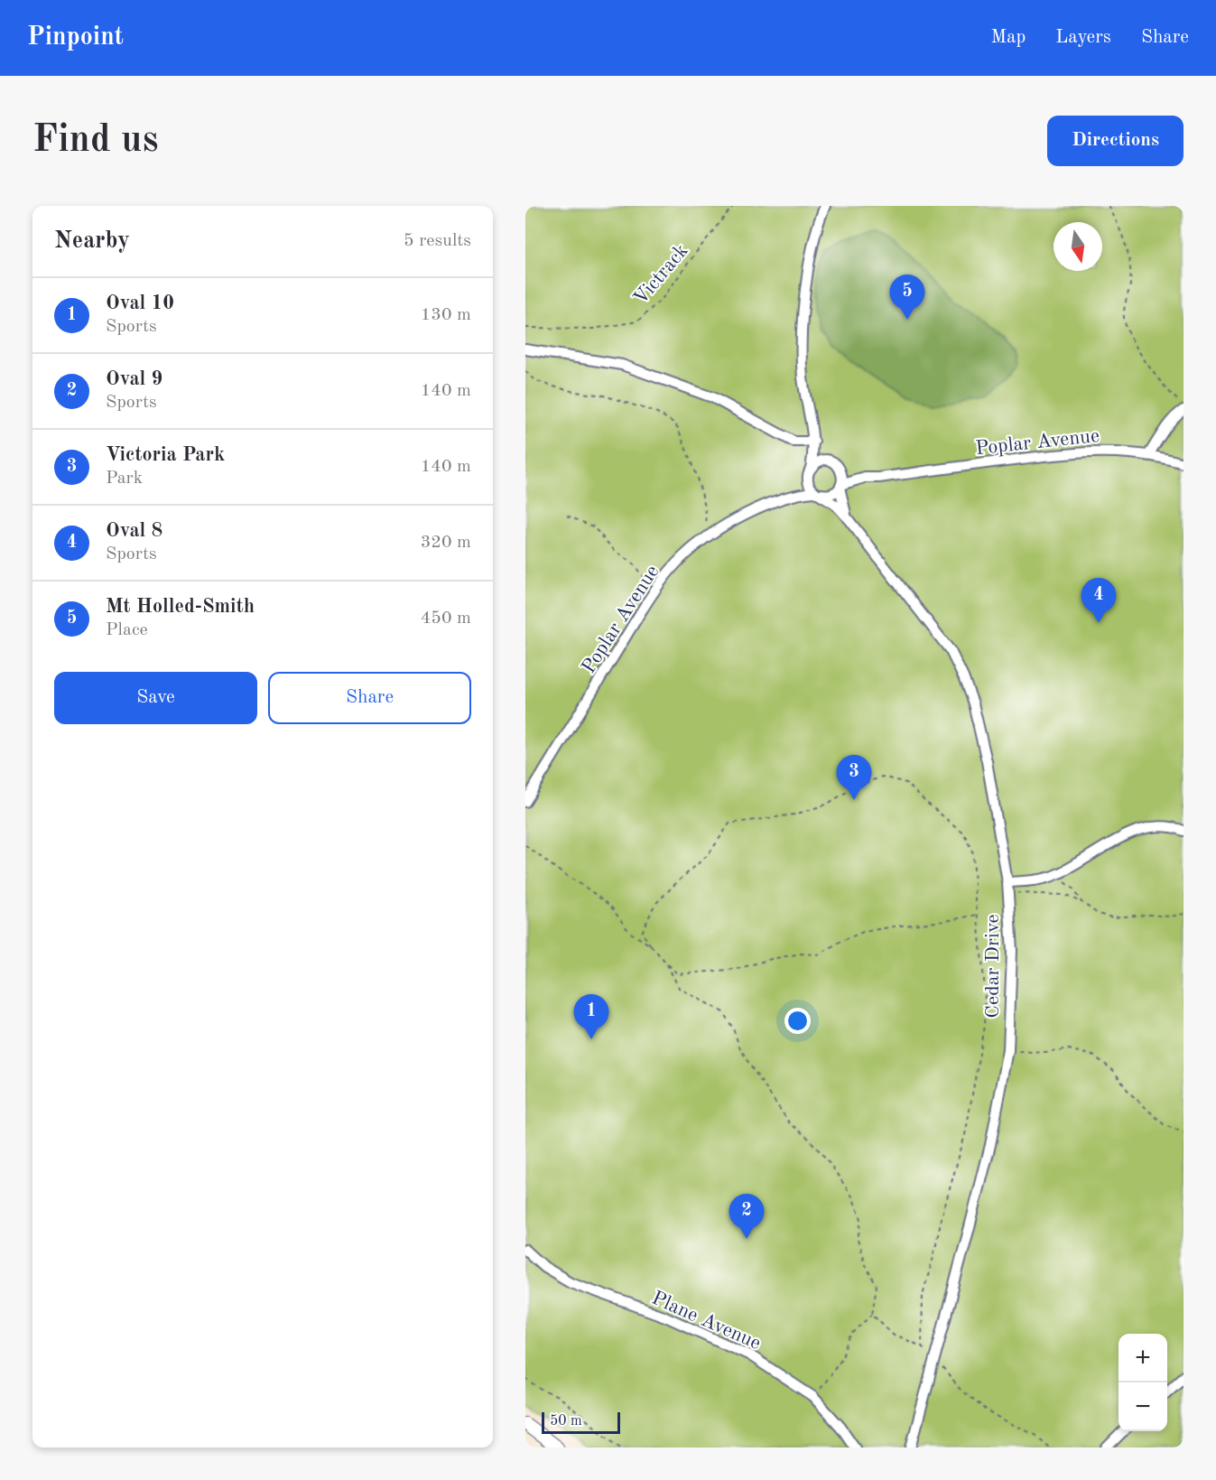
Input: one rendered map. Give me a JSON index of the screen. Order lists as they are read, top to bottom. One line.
{"streets":{"street":["Poplar Avenue","Cedar Drive","Plane Avenue"],"path":["Victrack"]},"crossings":[["Poplar Avenue","Cedar Drive"]],"scale_bar":"50 m","north":"bottom","page":{"header":"Pinpoint","nav":["Map","Layers","Share"],"buttons":["Directions",["Save","Share"]],"title":"Find us","heading":["Nearby","5 results"],"pins":["5","4","3","1","2"],"list":[{"mark":"1","name":"Oval 10","note":"Sports","value":"130 m"},{"mark":"2","name":"Oval 9","note":"Sports","value":"140 m"},{"mark":"3","name":"Victoria Park","note":"Park","value":"140 m"},{"mark":"4","name":"Oval 8","note":"Sports","value":"320 m"},{"mark":"5","name":"Mt Holled-Smith","note":"Place","value":"450 m"}],"map_buttons":["+","−"],"scale":"50 m"}}
